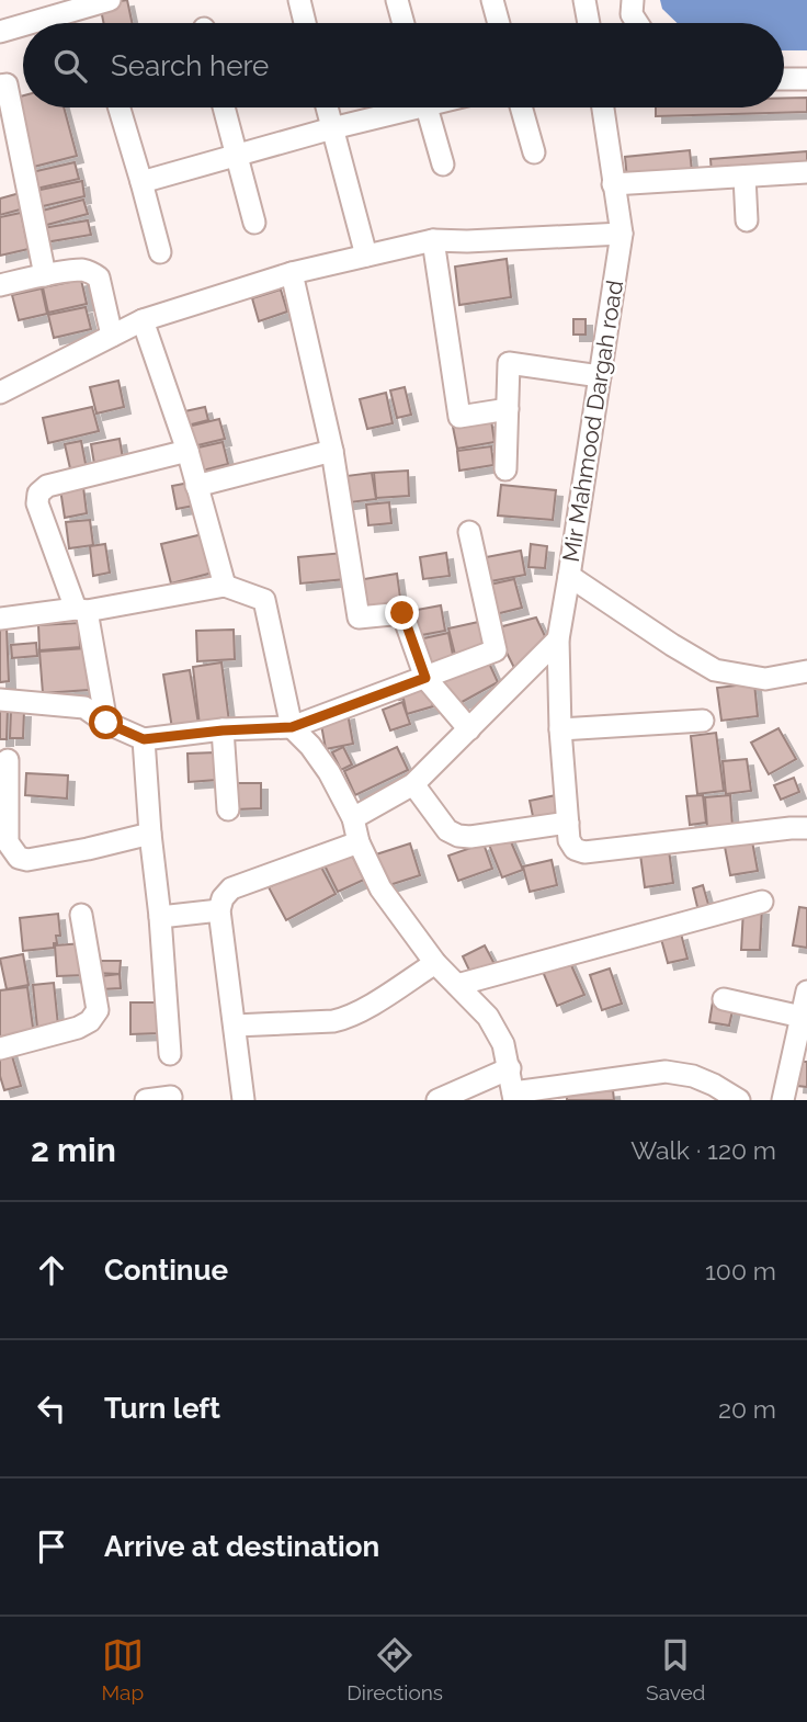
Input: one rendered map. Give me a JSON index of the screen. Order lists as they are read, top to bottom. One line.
{"streets":{"street":["Mir Mahmood Dargah road"]},"page":{"search":"Search here","heading":["2 min","Walk · 120 m"],"list":[["Continue","100 m"],["Turn left","20 m"],"Arrive at destination"],"nav":["Map","Directions","Saved"]}}
